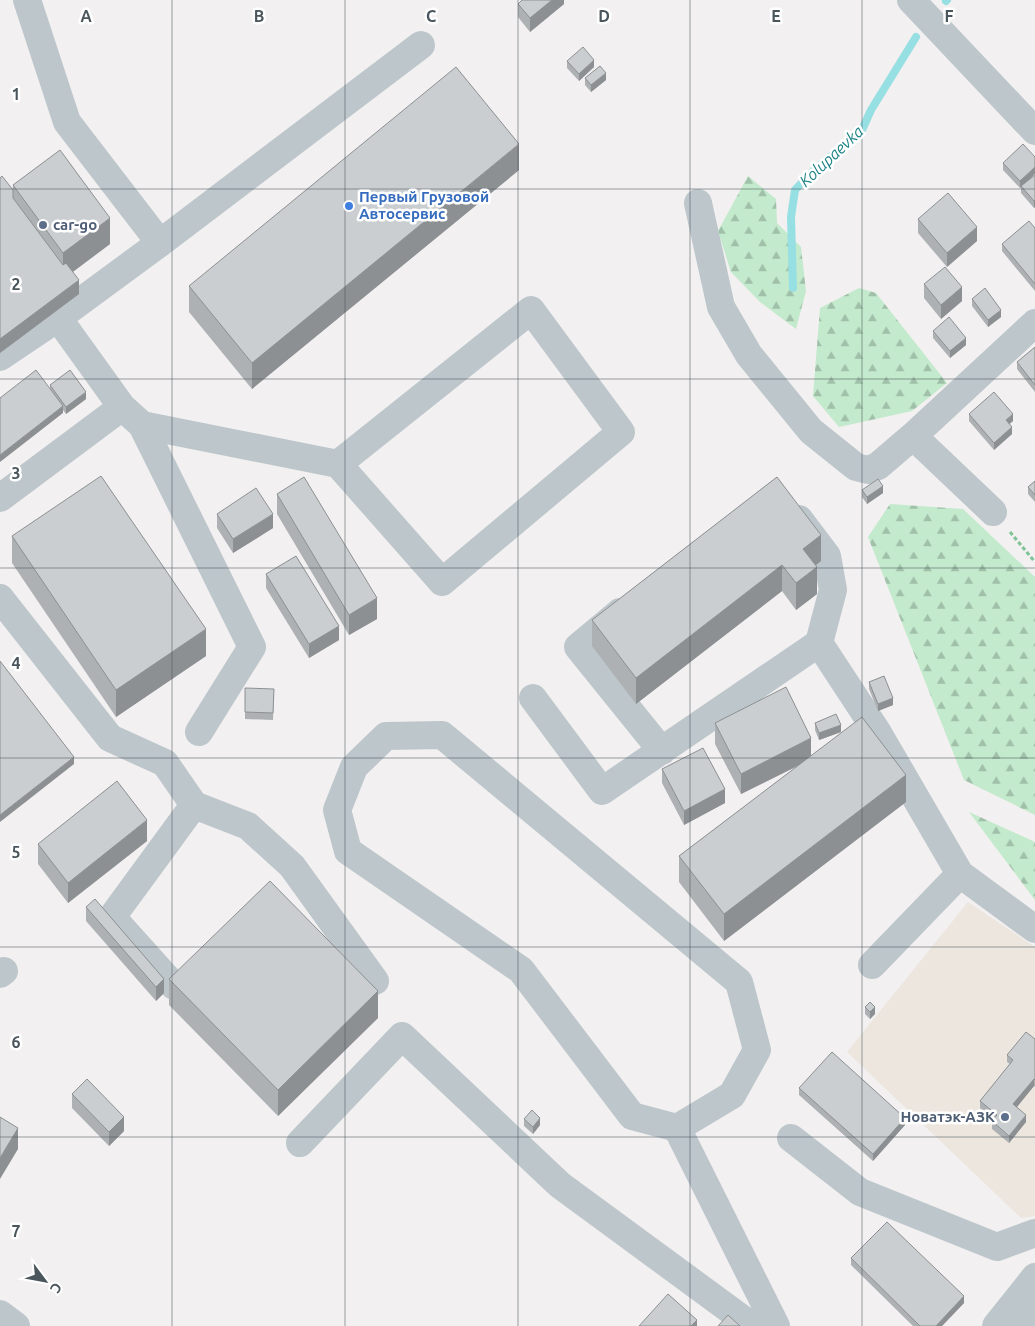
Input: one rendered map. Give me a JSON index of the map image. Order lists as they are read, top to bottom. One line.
{"water":["Kolupaevka"],"places":["Первый Грузовой Автосервис","car-go","Новатэк-АЗК"],"north":"bottom right","grid":{"columns":["A","B","C","D","E","F"],"rows":["1","2","3","4","5","6","7"]}}
